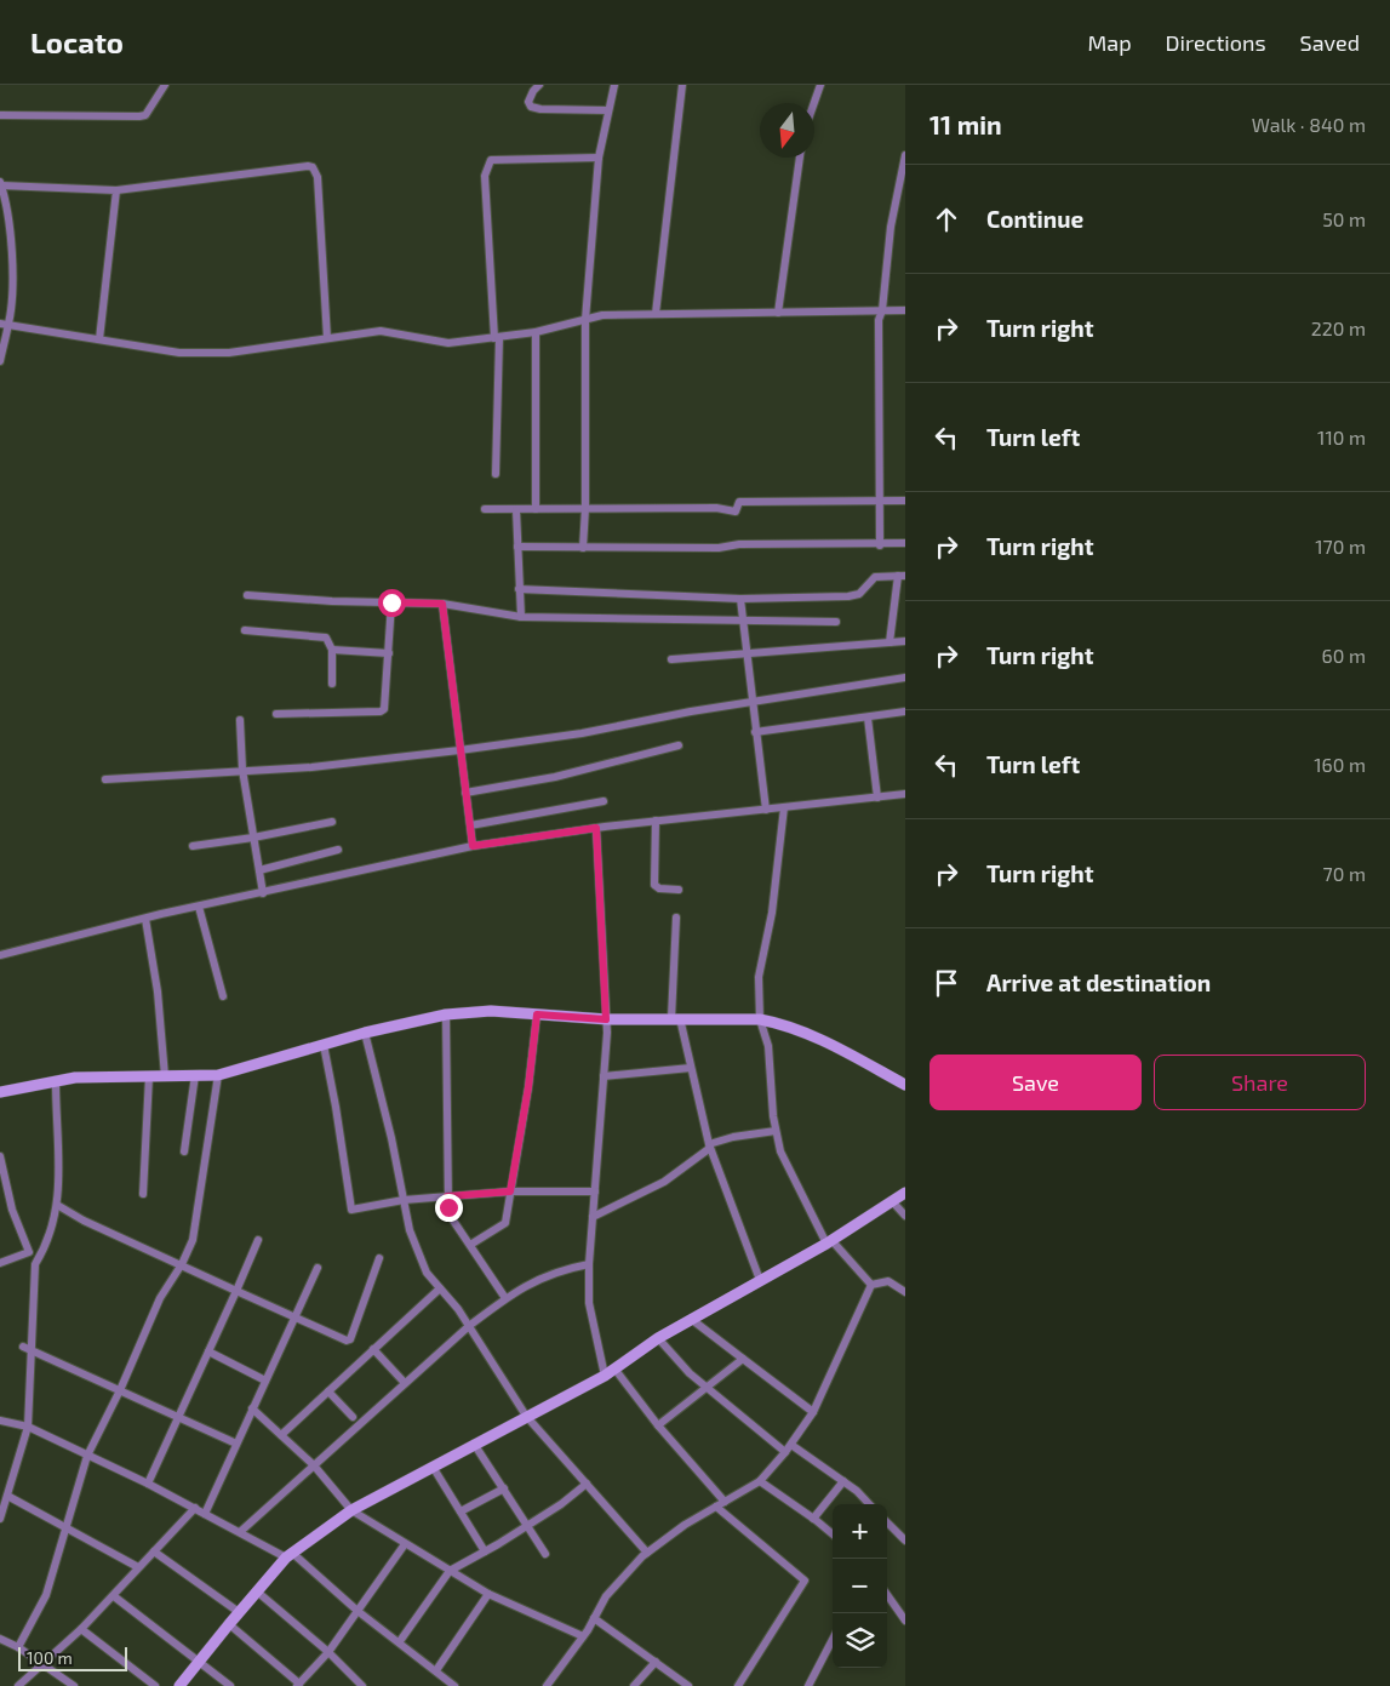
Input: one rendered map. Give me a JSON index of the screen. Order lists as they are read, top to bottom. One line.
{"scale_bar":"100 m","north":"bottom","page":{"header":"Locato","nav":["Map","Directions","Saved"],"heading":["11 min","Walk · 840 m"],"list":[["Continue","50 m"],["Turn right","220 m"],["Turn left","110 m"],["Turn right","170 m"],["Turn right","60 m"],["Turn left","160 m"],["Turn right","70 m"],"Arrive at destination"],"buttons":["Save","Share"],"map_buttons":["+","−"],"scale":"100 m"}}
